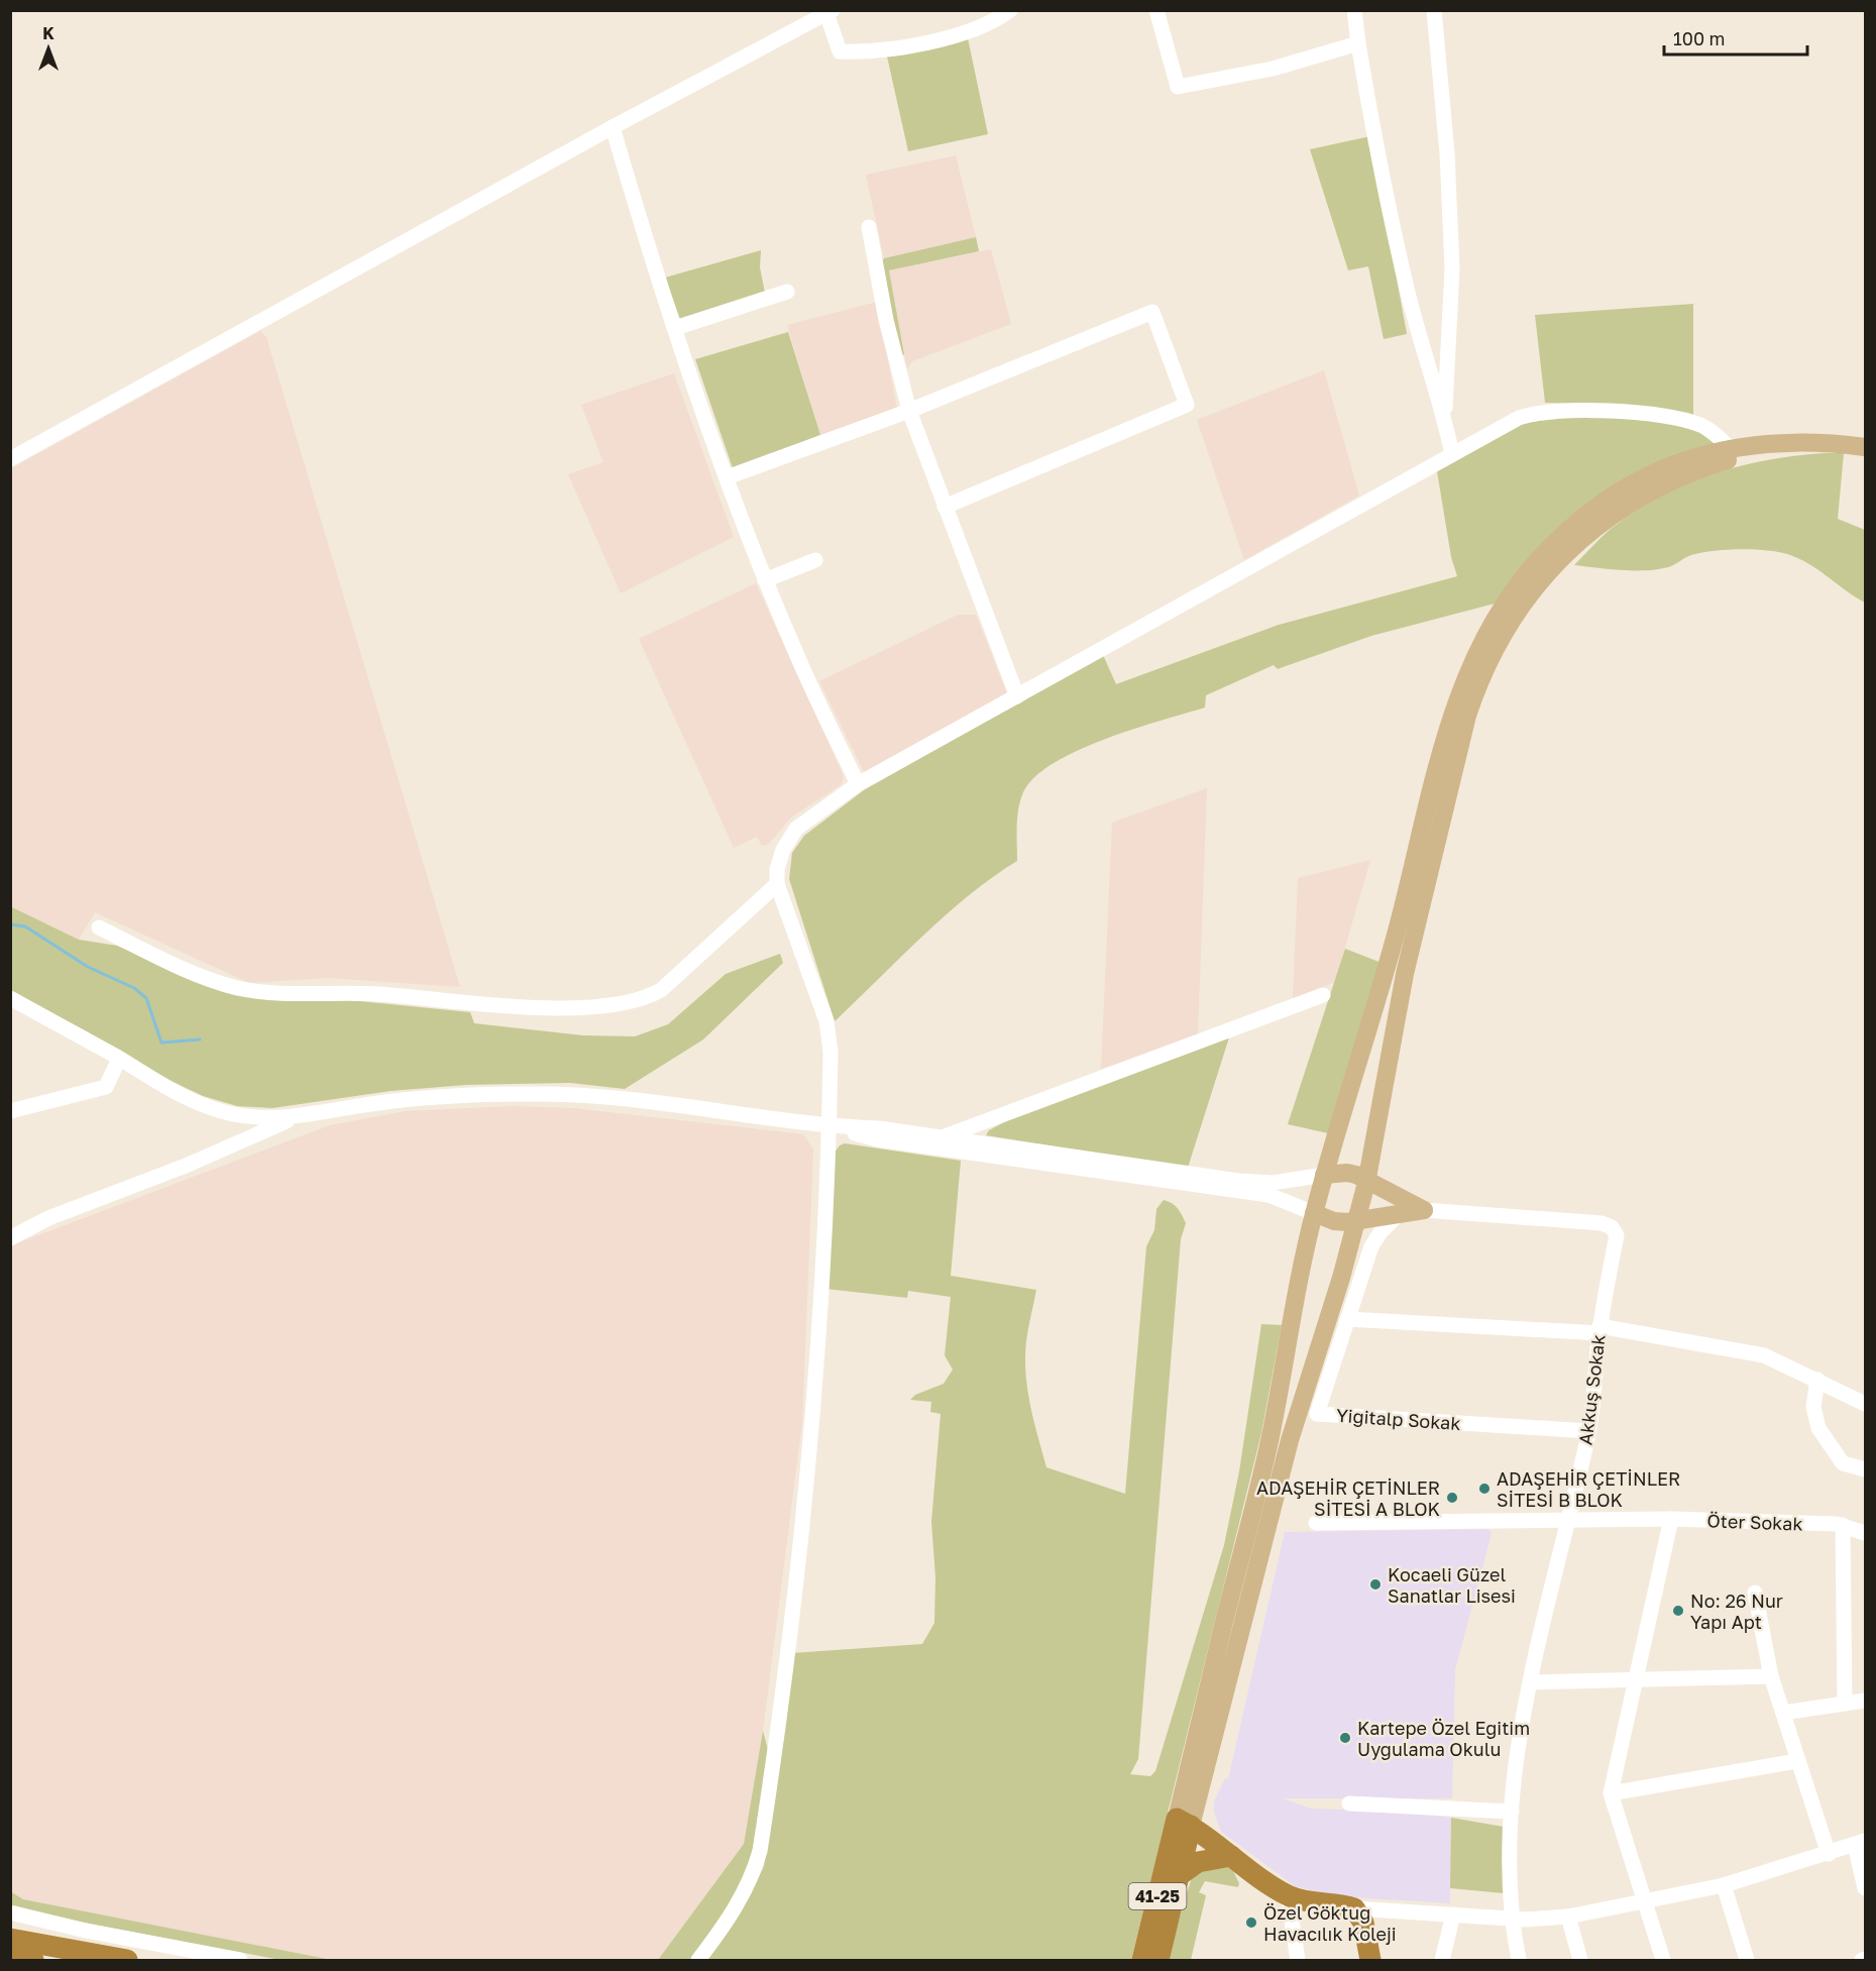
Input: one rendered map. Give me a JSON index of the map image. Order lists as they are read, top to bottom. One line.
{"streets":{"highway":["41-25"],"street":["Akkuş Sokak","Yiğitalp Sokak","Öter Sokak"]},"crossings":[["Akkuş Sokak","Yiğitalp Sokak"],["Akkuş Sokak","Öter Sokak"]],"places":["ADAŞEHİR ÇETİNLER SİTESİ B BLOK","ADAŞEHİR ÇETİNLER SİTESİ A BLOK","Kocaeli Güzel Sanatlar Lisesi","No: 26 Nur Yapı Apt","Kartepe Özel Eğitim Uygulama Okulu","Özel Göktuğ Havacılık Koleji"],"scale_bar":"100 m","north":"top"}
